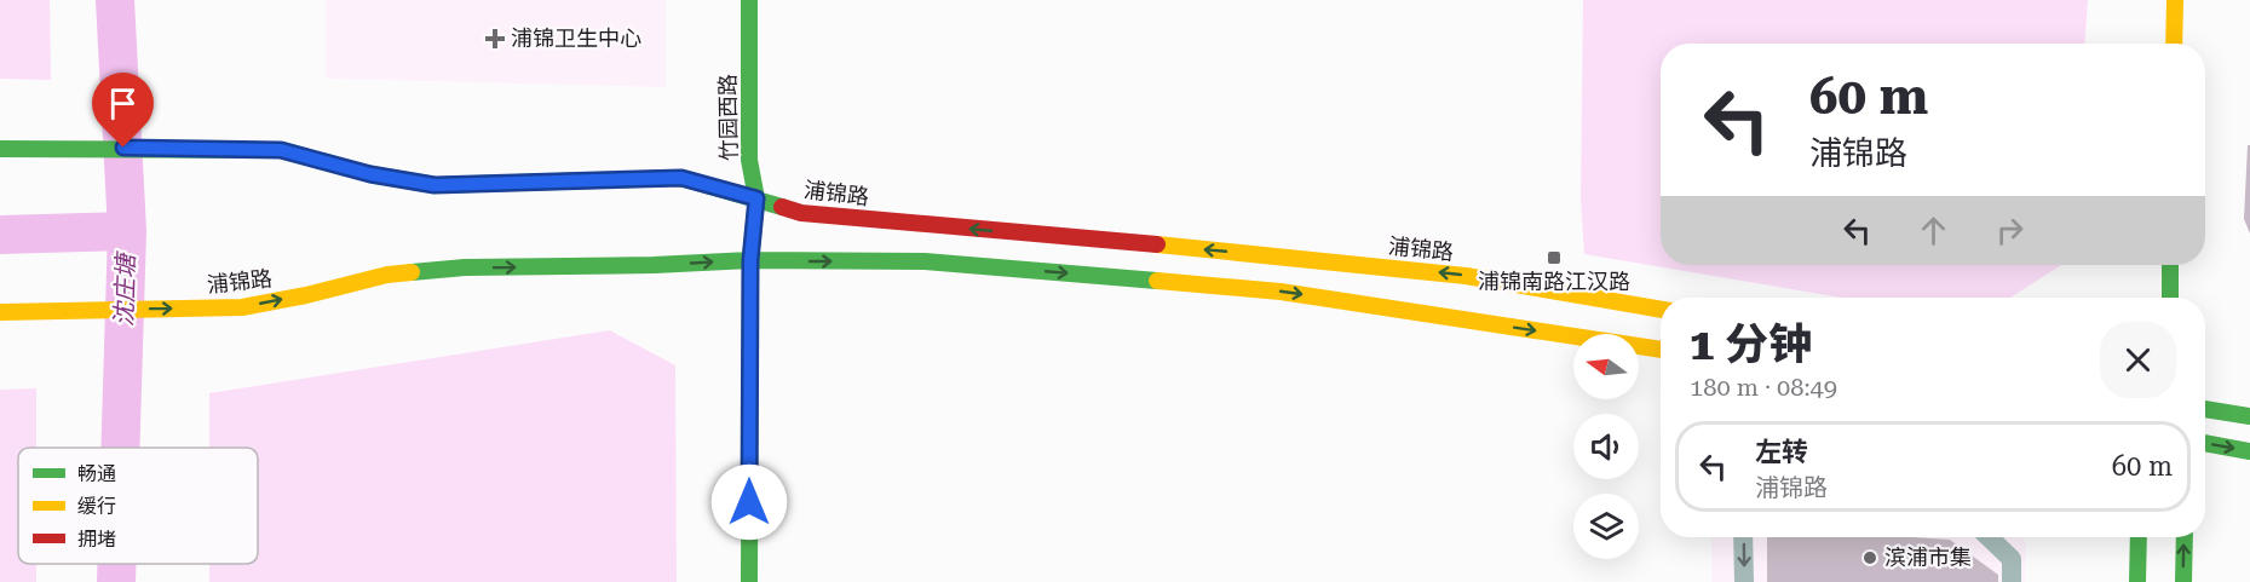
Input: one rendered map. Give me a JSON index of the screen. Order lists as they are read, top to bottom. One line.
{"streets":{"main road":["竹园西路","浦锦路"]},"crossings":[["竹园西路","浦锦路"]],"water":["沈庄塘"],"places":{"health":["浦锦卫生中心"],"transit":["浦锦南路江汉路"],"other":["滨浦市集"]},"legend":["畅通","缓行","拥堵"],"north":"left","page":{"turn":["60 m","浦锦路"],"heading":["1 分钟","180 m · 08:49"],"list":[{"name":"左转","note":"浦锦路","value":"60 m"}]}}
